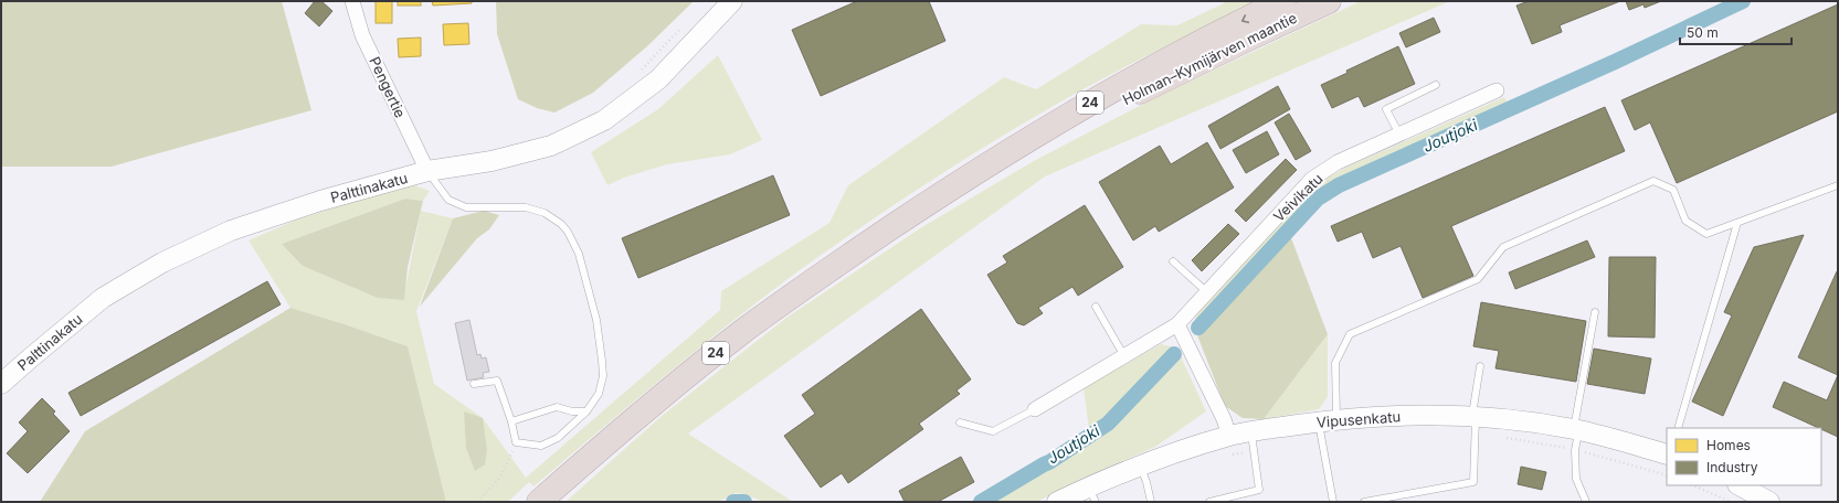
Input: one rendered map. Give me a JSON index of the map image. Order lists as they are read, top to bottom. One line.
{"streets":{"highway":["Holman–Kymijärven maantie","24"],"street":["Pengertie","Palttinakatu","Veivikatu","Vipusenkatu"]},"crossings":[["Pengertie","Palttinakatu"]],"water":["Joutjoki"],"legend":["Homes","Industry"],"scale_bar":"50 m"}
